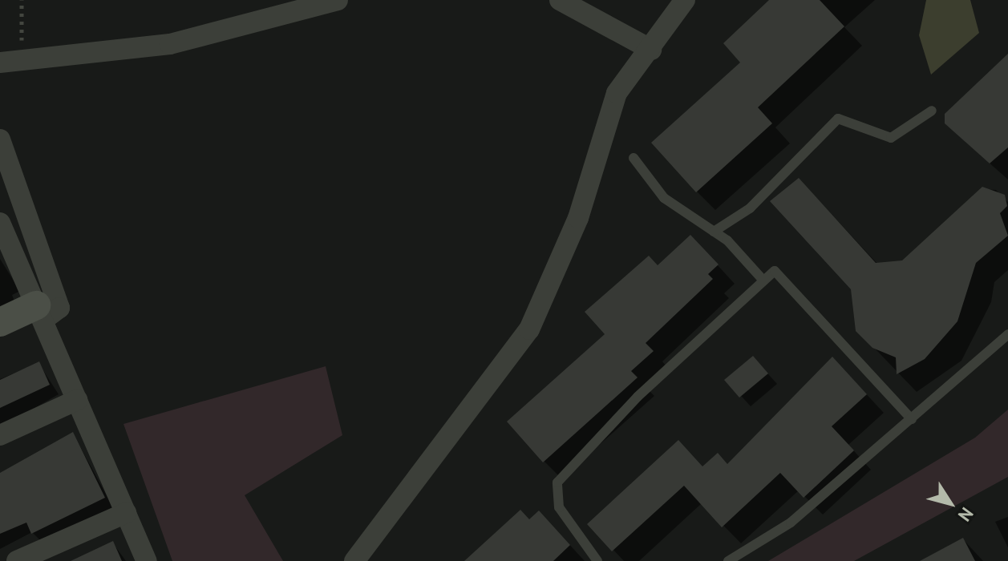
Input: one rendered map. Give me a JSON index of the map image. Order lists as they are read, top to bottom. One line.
{"north":"bottom right"}
